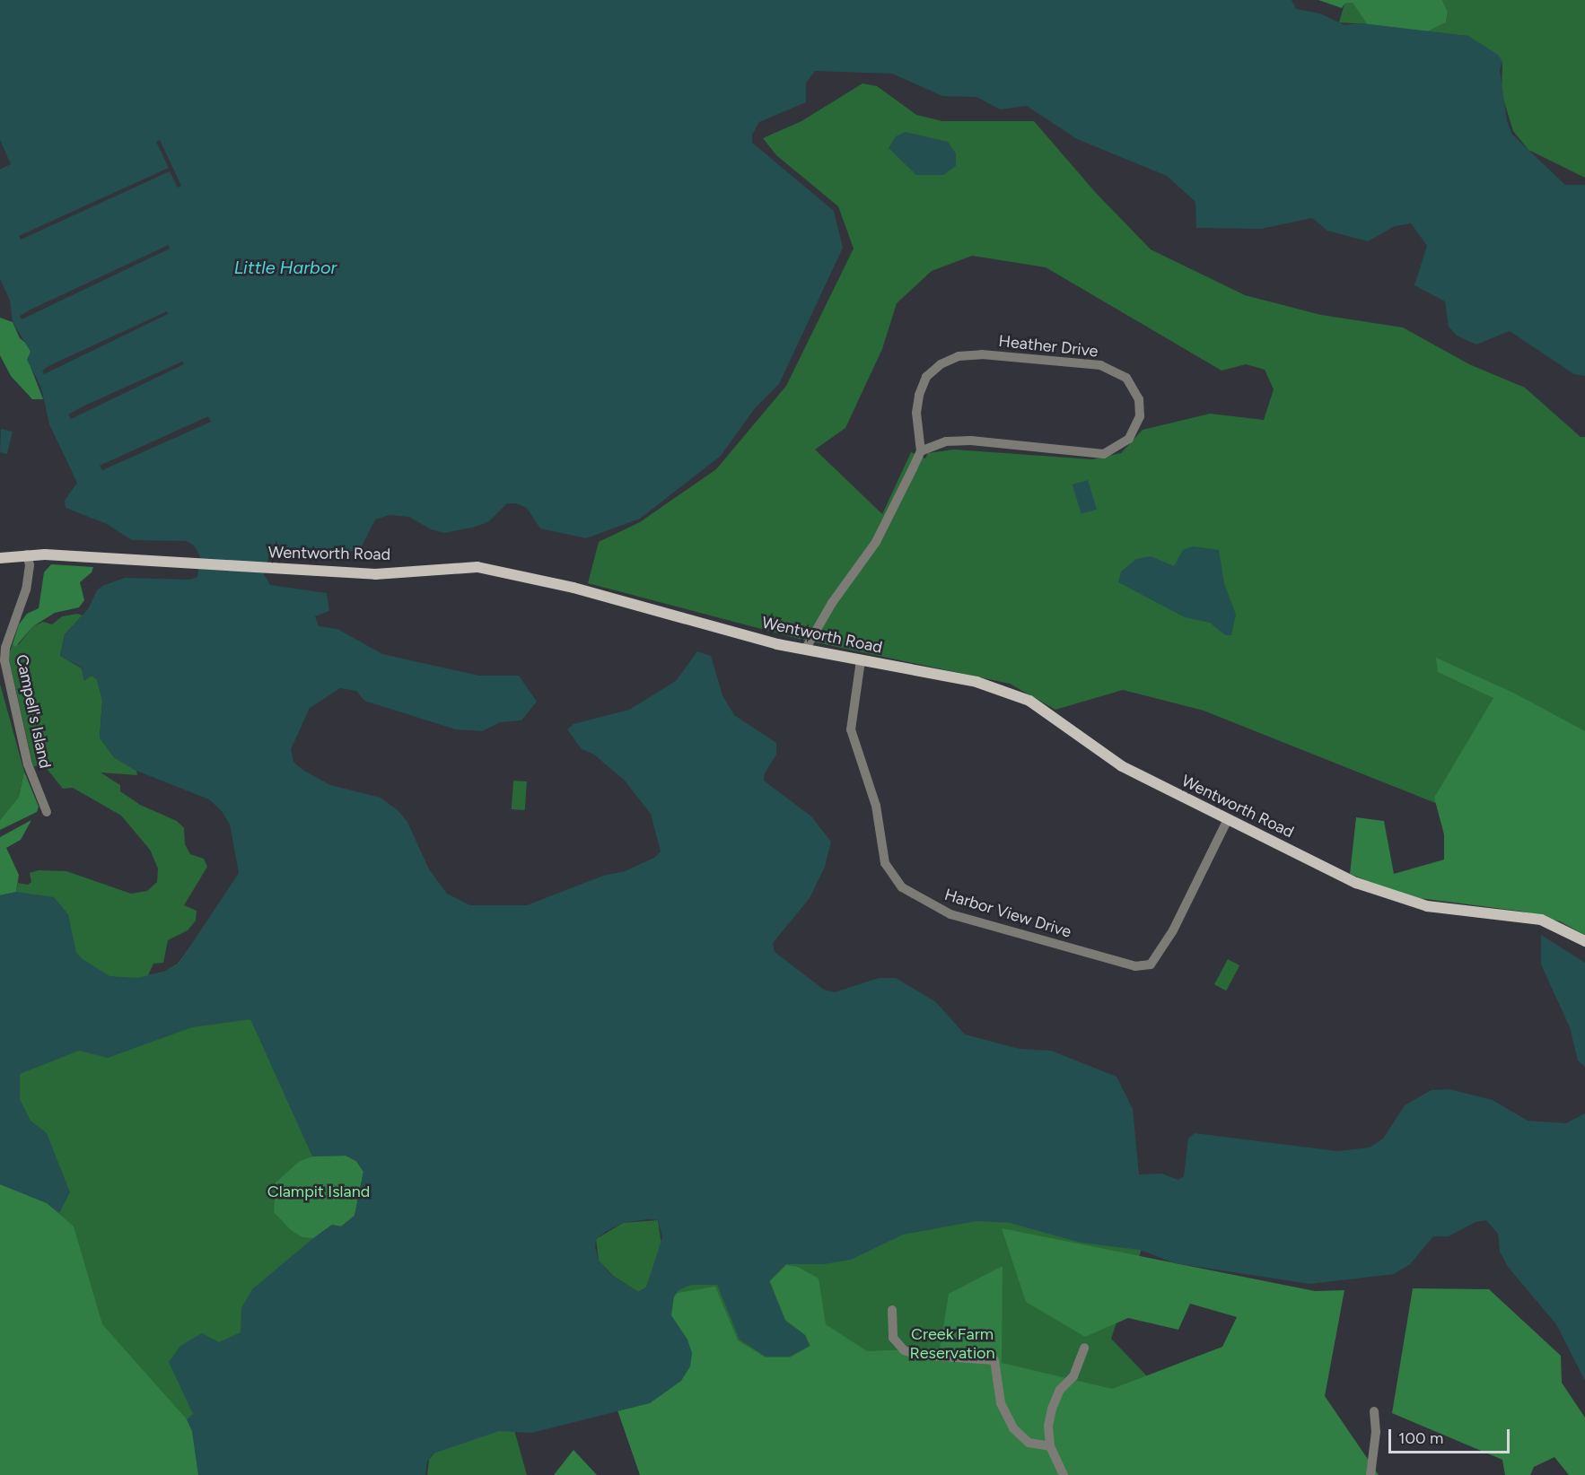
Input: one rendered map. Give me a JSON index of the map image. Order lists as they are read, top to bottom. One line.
{"streets":{"main road":["Wentworth Road"],"street":["Heather Drive","Campell's Island","Harbor View Drive"]},"crossings":[["Wentworth Road","Campell's Island"],["Wentworth Road","Harbor View Drive"]],"water":["Little Harbor"],"parks":["Clampit Island","Creek Farm Reservation"],"scale_bar":"100 m"}
